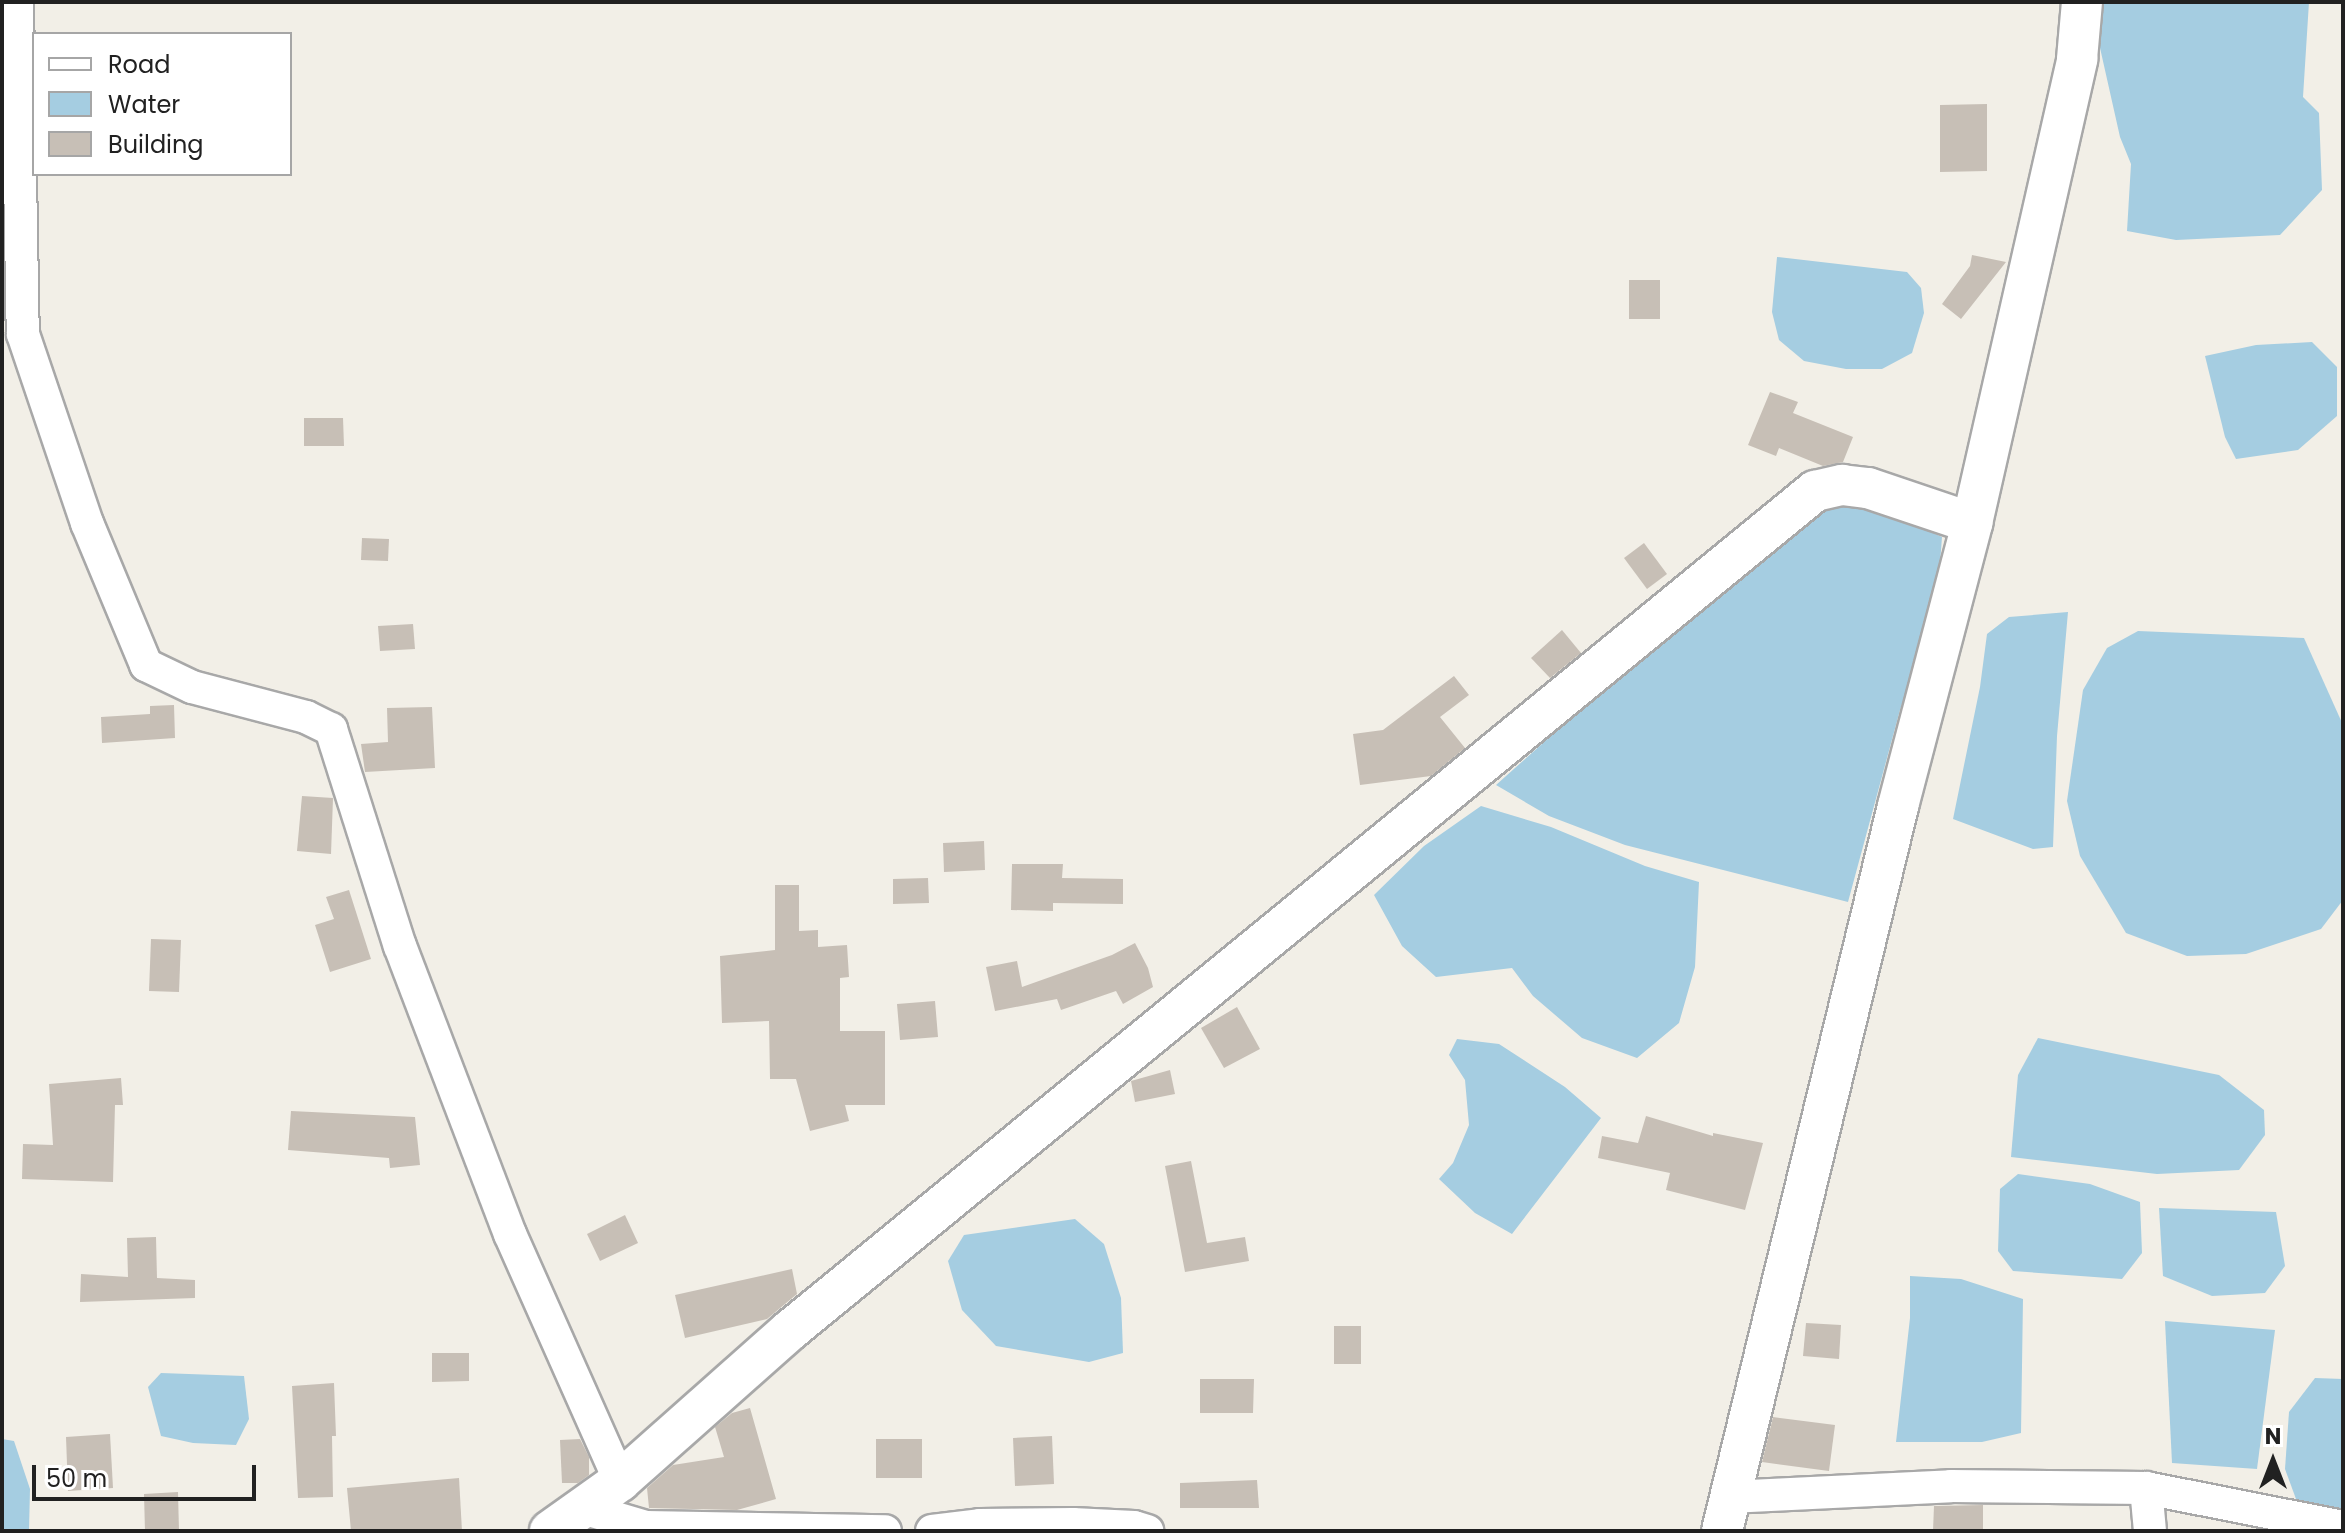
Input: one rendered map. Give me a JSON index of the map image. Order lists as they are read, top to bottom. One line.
{"legend":["Road","Water","Building"],"scale_bar":"50 m","north":"top"}
